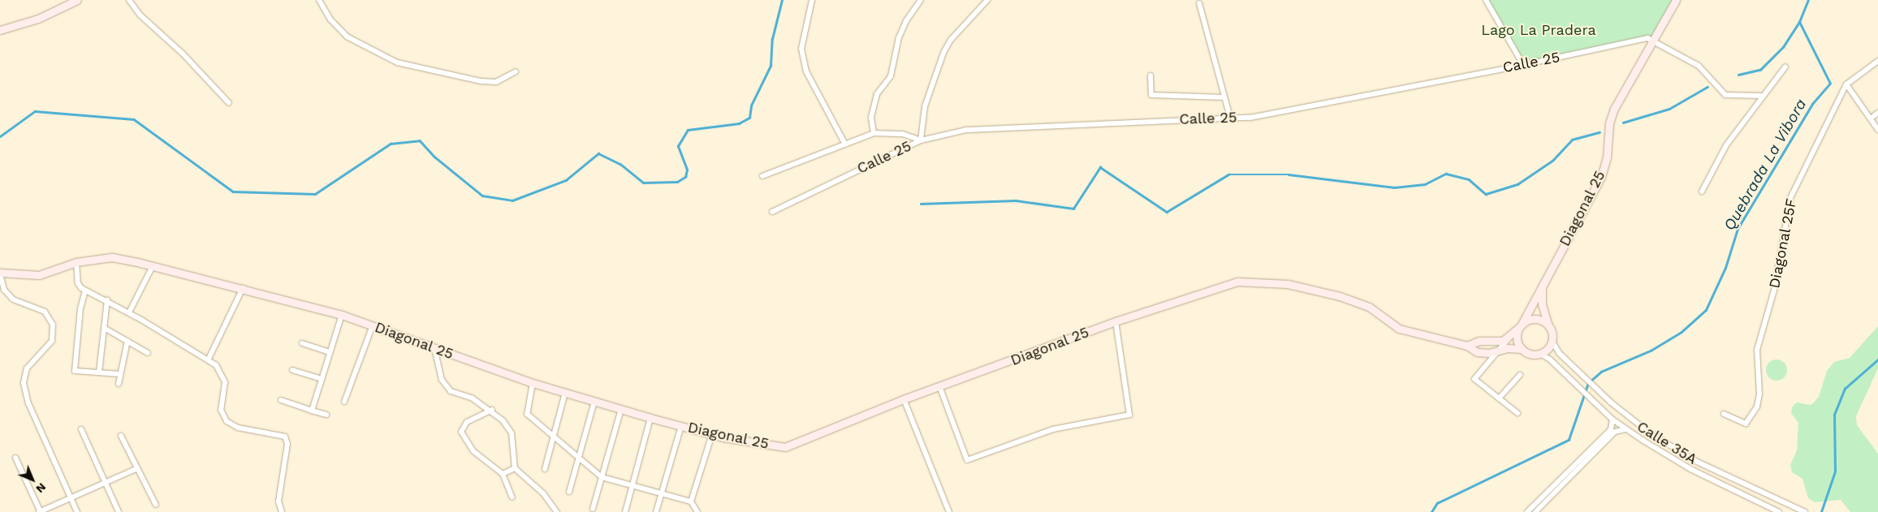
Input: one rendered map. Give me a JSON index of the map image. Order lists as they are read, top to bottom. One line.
{"streets":{"street":["Calle 25","Diagonal 25","Diagonal 25F","Calle 35A"]},"crossings":[["Calle 25","Diagonal 25"],["Diagonal 25","Calle 35A"]],"water":["Quebrada La Vibora"],"parks":["Lago La Pradera"],"north":"bottom right"}
